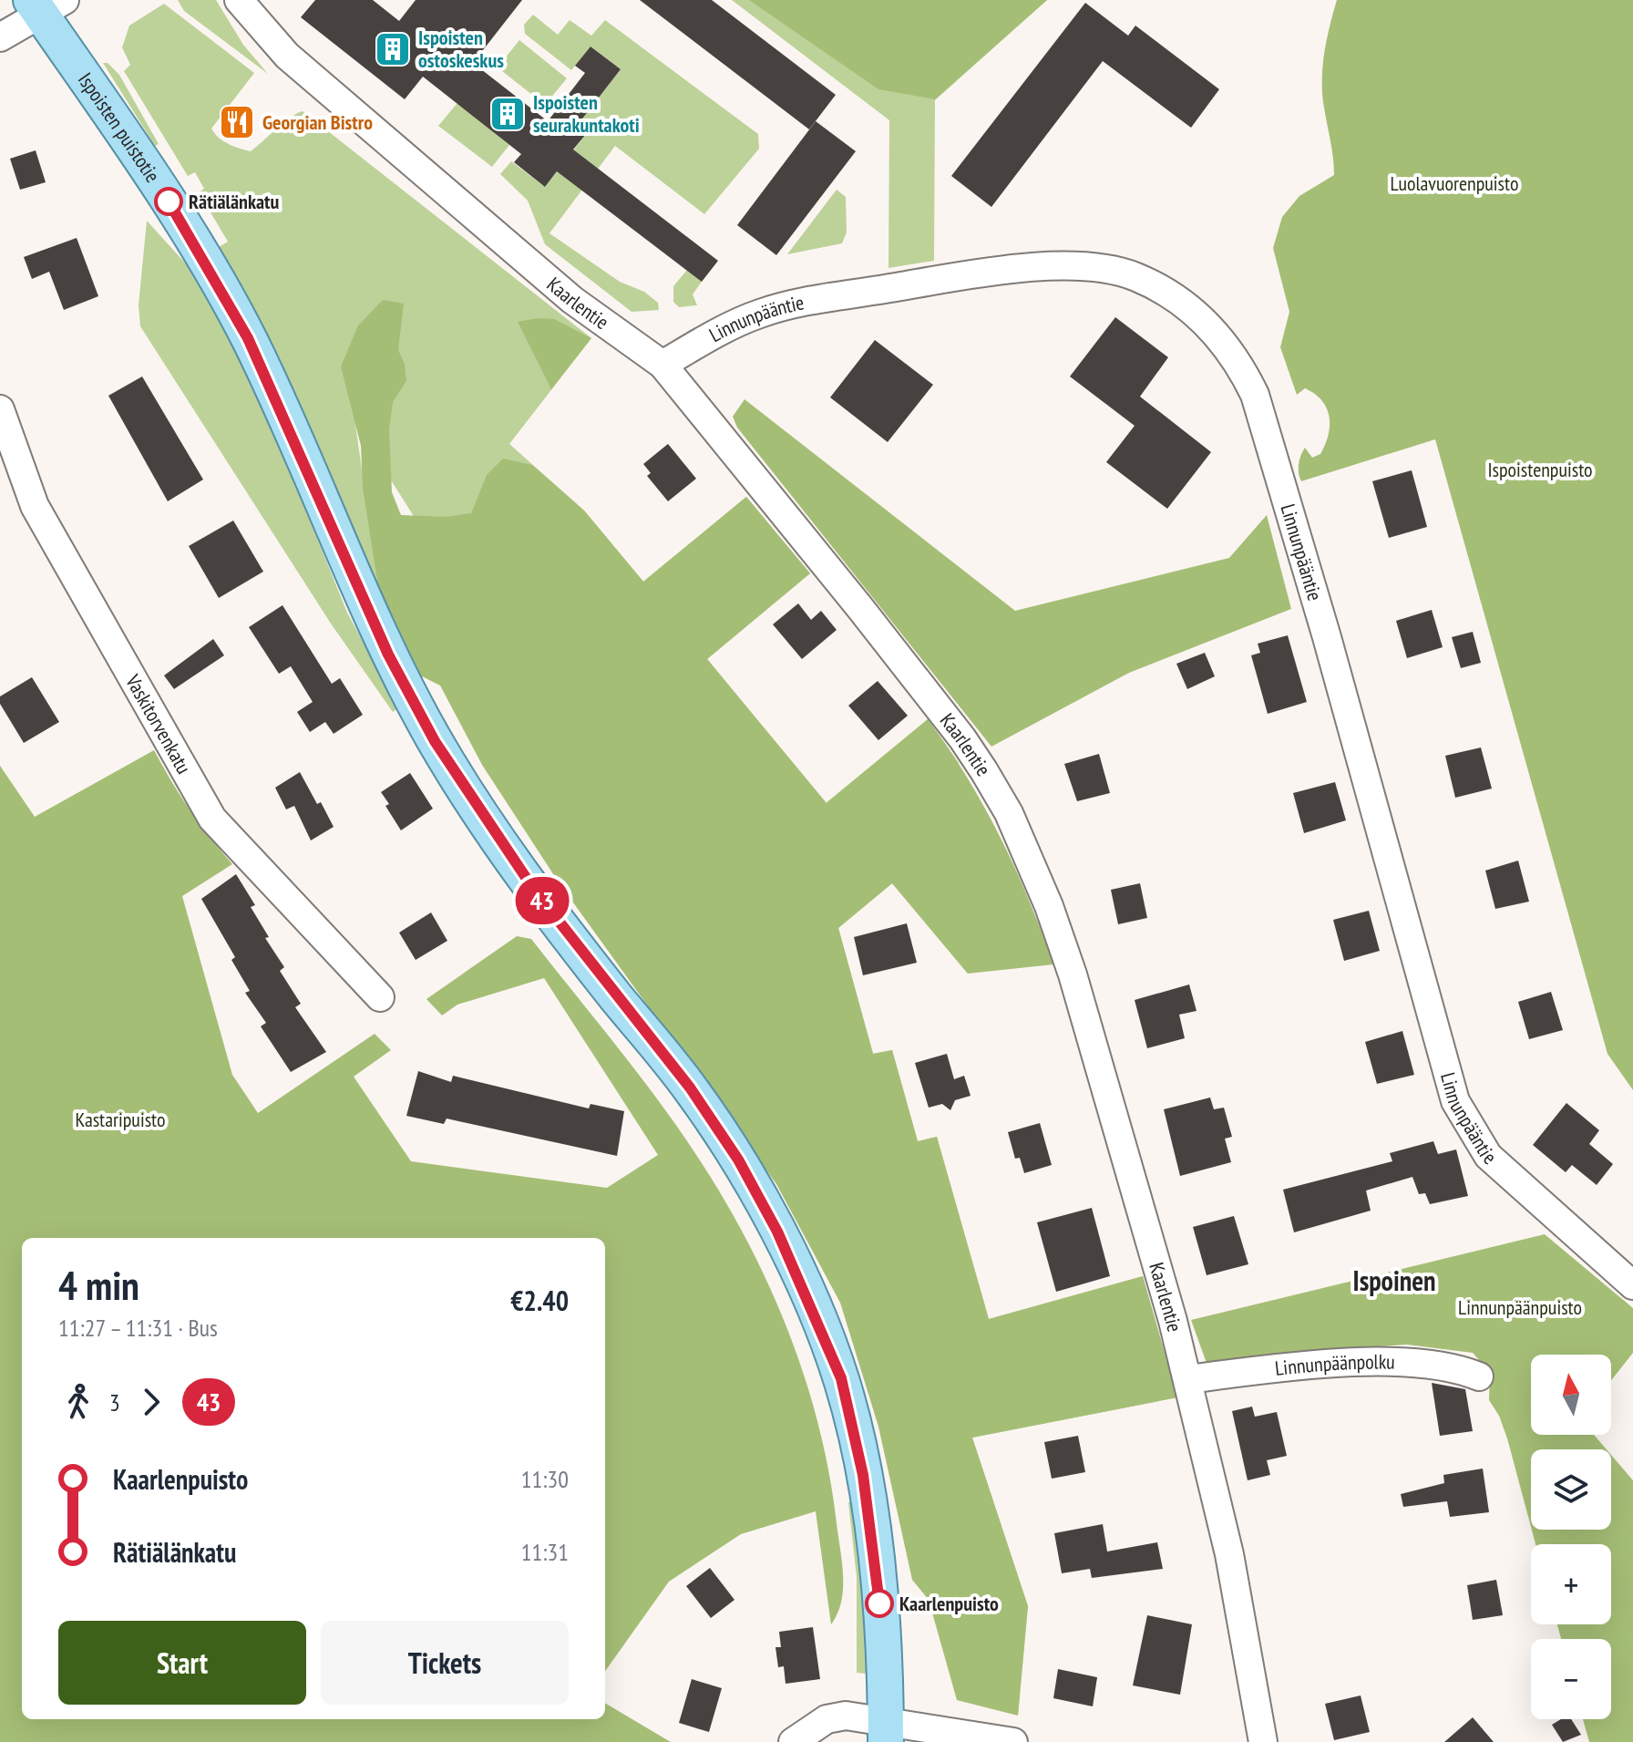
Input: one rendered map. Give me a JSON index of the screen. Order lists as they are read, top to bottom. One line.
{"streets":{"main road":["Ispoisten puistotie"],"street":["Kaarlentie","Linnunpääntie","Vaskitorvenkatu","Linnunpäänpolku"]},"crossings":[["Kaarlentie","Linnunpääntie"],["Kaarlentie","Linnunpäänpolku"]],"districts":["Ispoinen"],"parks":["Luolavuorenpuisto","Ispoistenpuisto","Kastaripuisto","Linnunpäänpuisto"],"places":{"building":["Ispoisten ostoskeskus","Ispoisten seurakuntakoti"],"restaurant":["Georgian Bistro"],"other":["Rätiälänkatu","Kaarlenpuisto"]},"lines":["bus line 43"],"north":"top","page":{"on_map":"43","heading":["4 min","11:27 – 11:31 · Bus","€2.40"],"map_buttons":["+","−"],"legs":["3","43"],"list":[{"name":"Kaarlenpuisto","value":"11:30"},{"name":"Rätiälänkatu","value":"11:31"}],"buttons":["Start","Tickets"]}}
